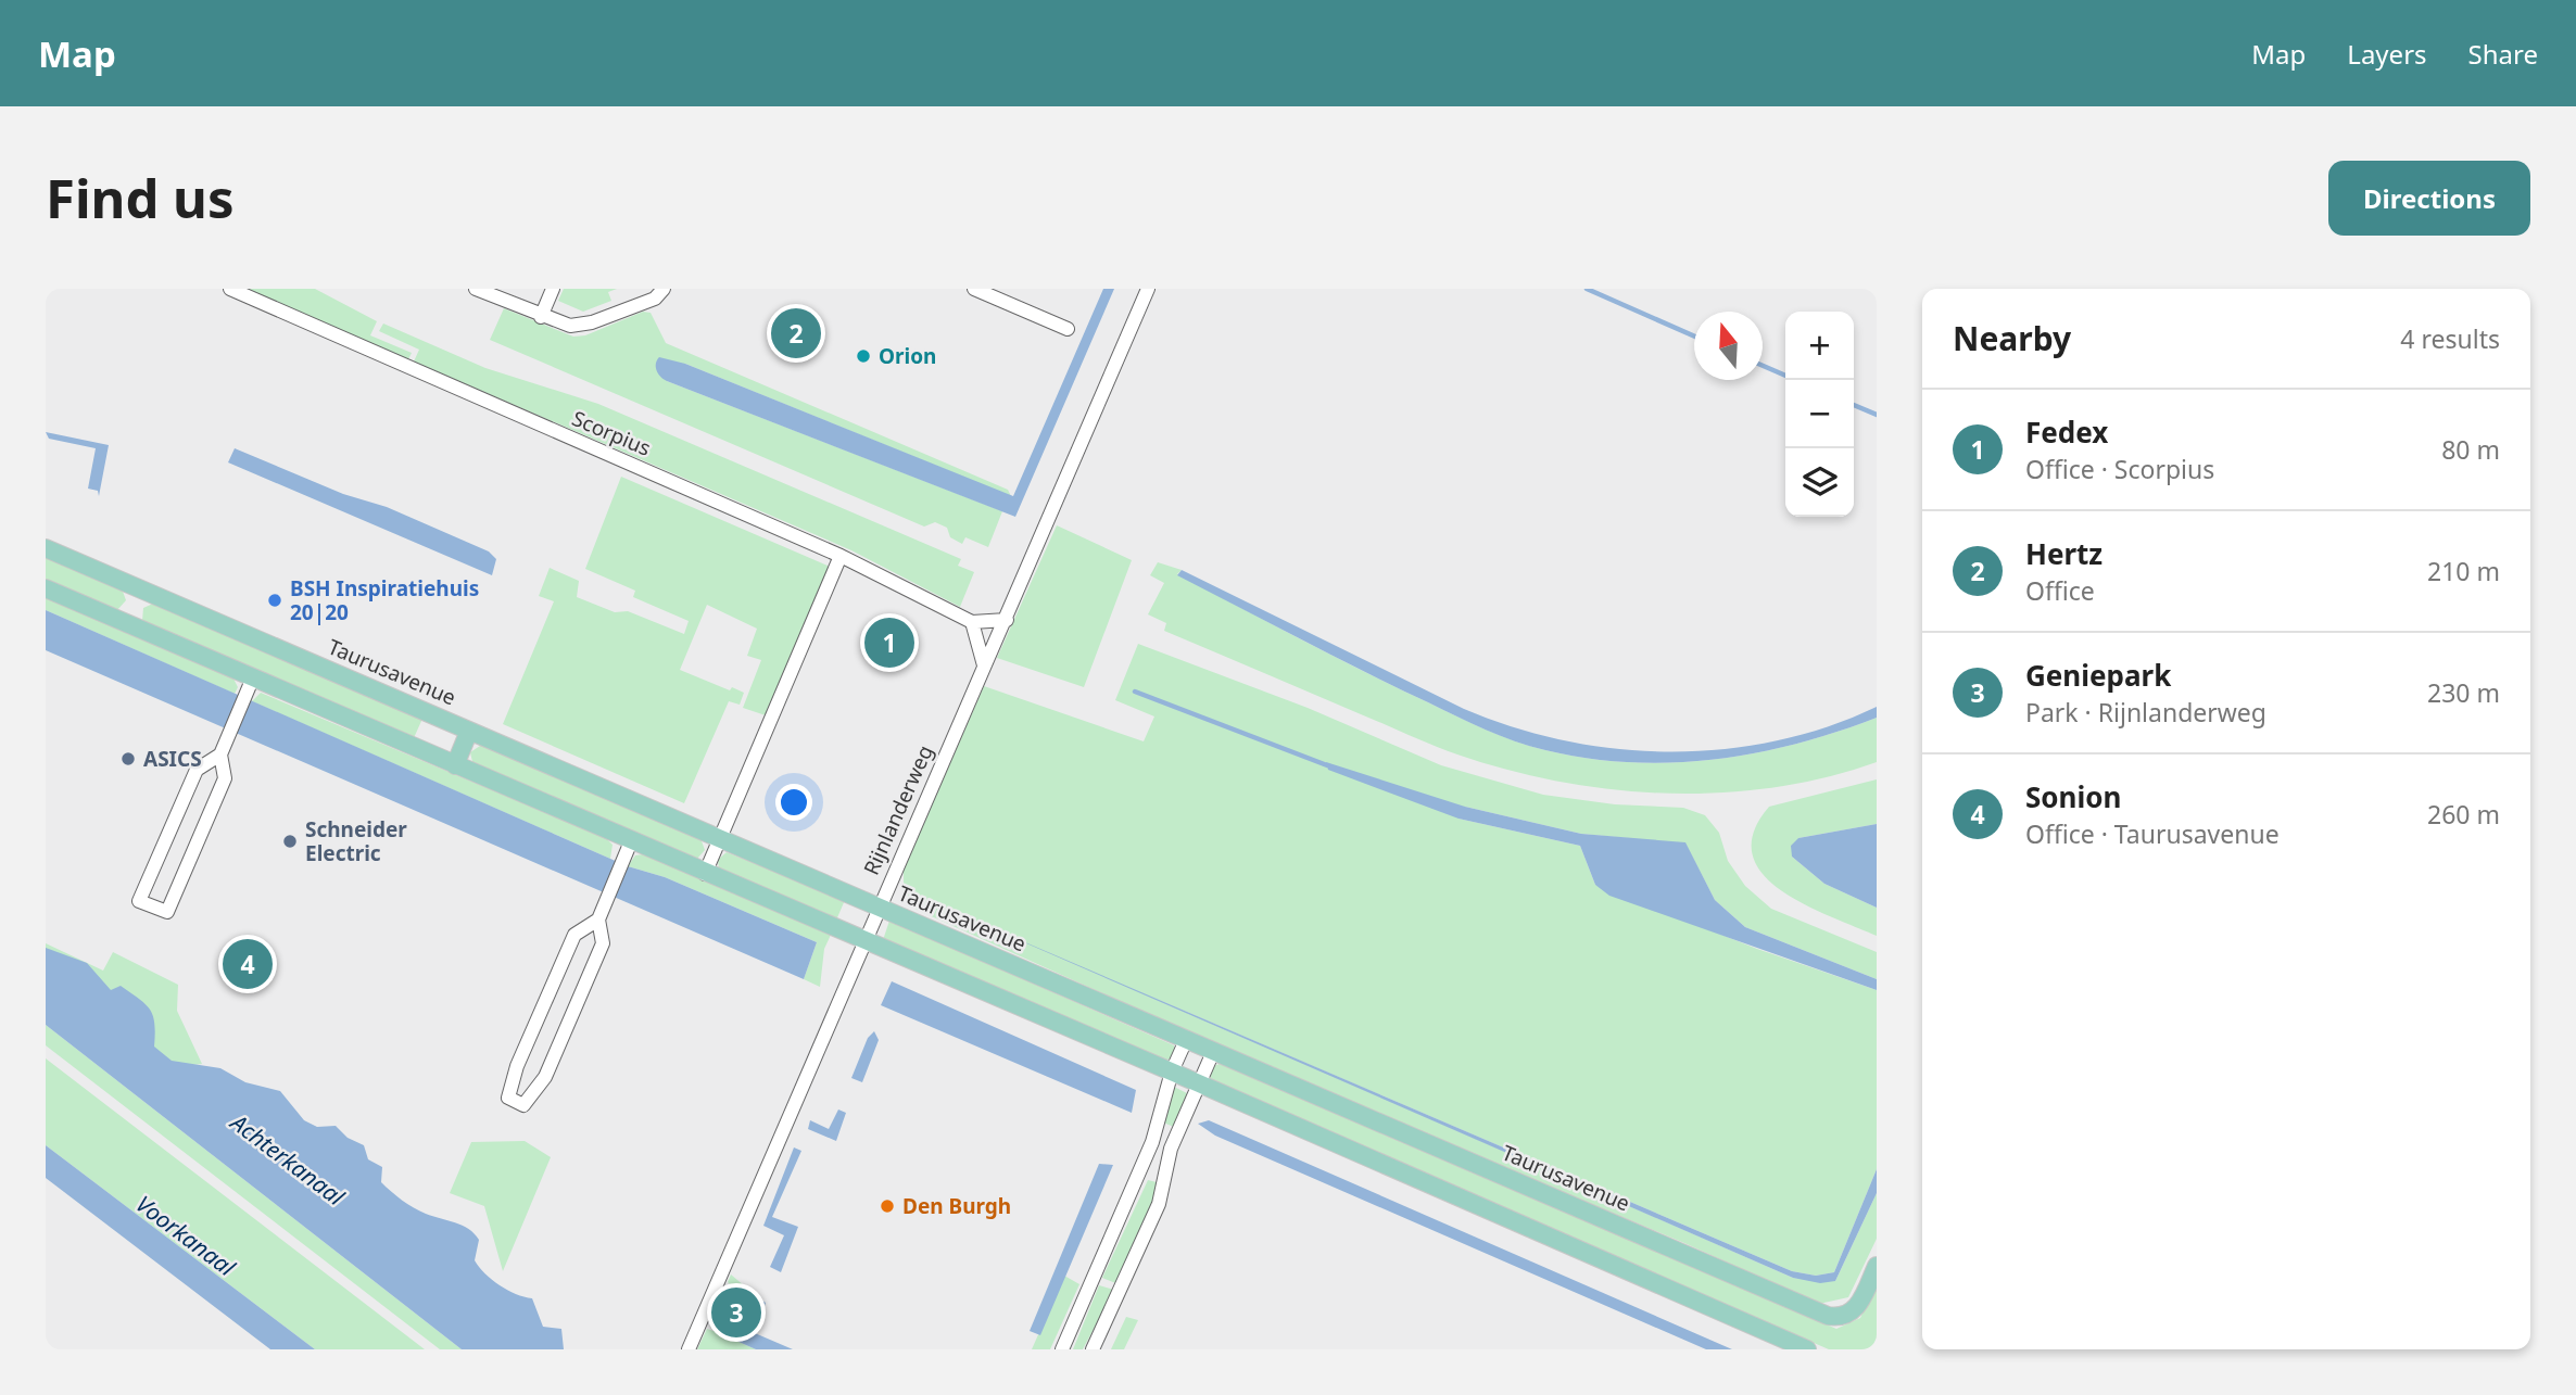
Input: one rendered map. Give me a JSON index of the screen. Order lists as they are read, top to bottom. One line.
{"streets":{"main road":["Taurusavenue"],"street":["Scorpius","Rijnlanderweg"]},"crossings":[["Taurusavenue","Rijnlanderweg"]],"water":["Achterkanaal","Voorkanaal"],"places":["Orion","BSH Inspiratiehuis 20|20","ASICS","Schneider Electric","Den Burgh"],"north":"top","page":{"header":"Map","nav":["Map","Layers","Share"],"buttons":"Directions","title":"Find us","heading":["Nearby","4 results"],"pins":["2","1","4","3"],"map_buttons":["+","−"],"list":[{"mark":"1","name":"Fedex","note":"Office · Scorpius","value":"80 m"},{"mark":"2","name":"Hertz","note":"Office","value":"210 m"},{"mark":"3","name":"Geniepark","note":"Park · Rijnlanderweg","value":"230 m"},{"mark":"4","name":"Sonion","note":"Office · Taurusavenue","value":"260 m"}]}}
